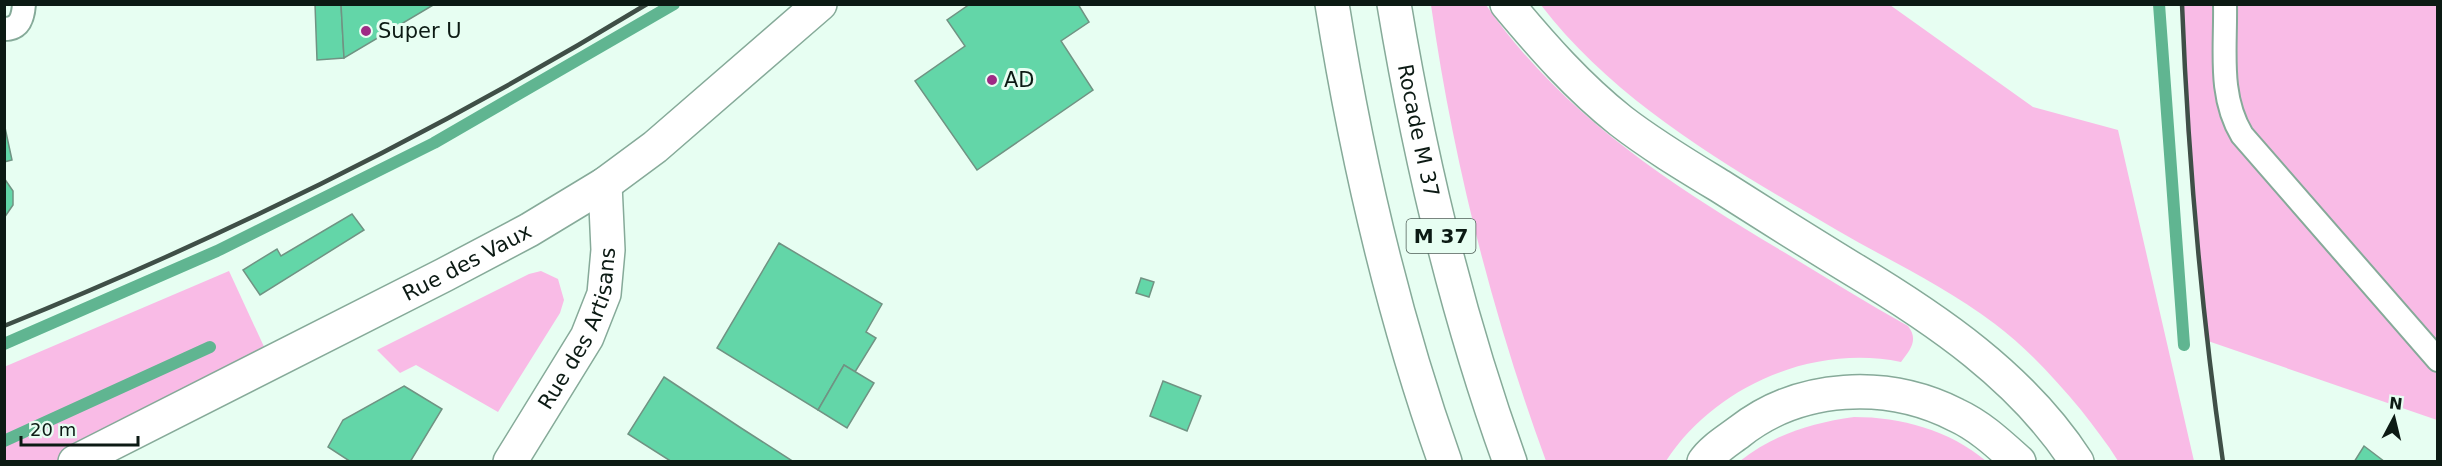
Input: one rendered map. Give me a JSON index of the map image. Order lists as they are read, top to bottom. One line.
{"streets":{"main road":["Rocade M 37","M 37","Rue des Vaux","Rue des Artisans"]},"crossings":[["Rue des Vaux","Rue des Artisans"]],"places":["Super U","AD"],"scale_bar":"20 m","north":"top"}
